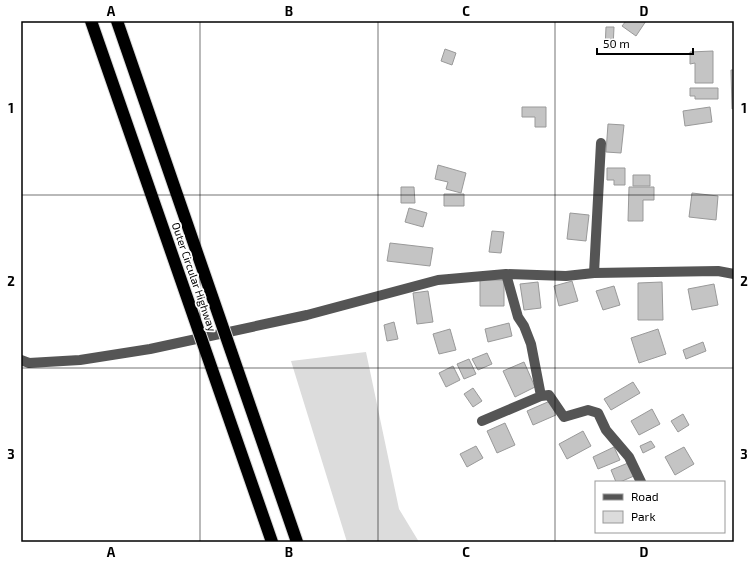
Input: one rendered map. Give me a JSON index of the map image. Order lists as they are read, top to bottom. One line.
{"streets":{"highway":["Outer Circular Highway"]},"legend":["Road","Park"],"scale_bar":"50 m","grid":{"columns":["A","B","C","D"],"rows":["1","2","3"]}}
